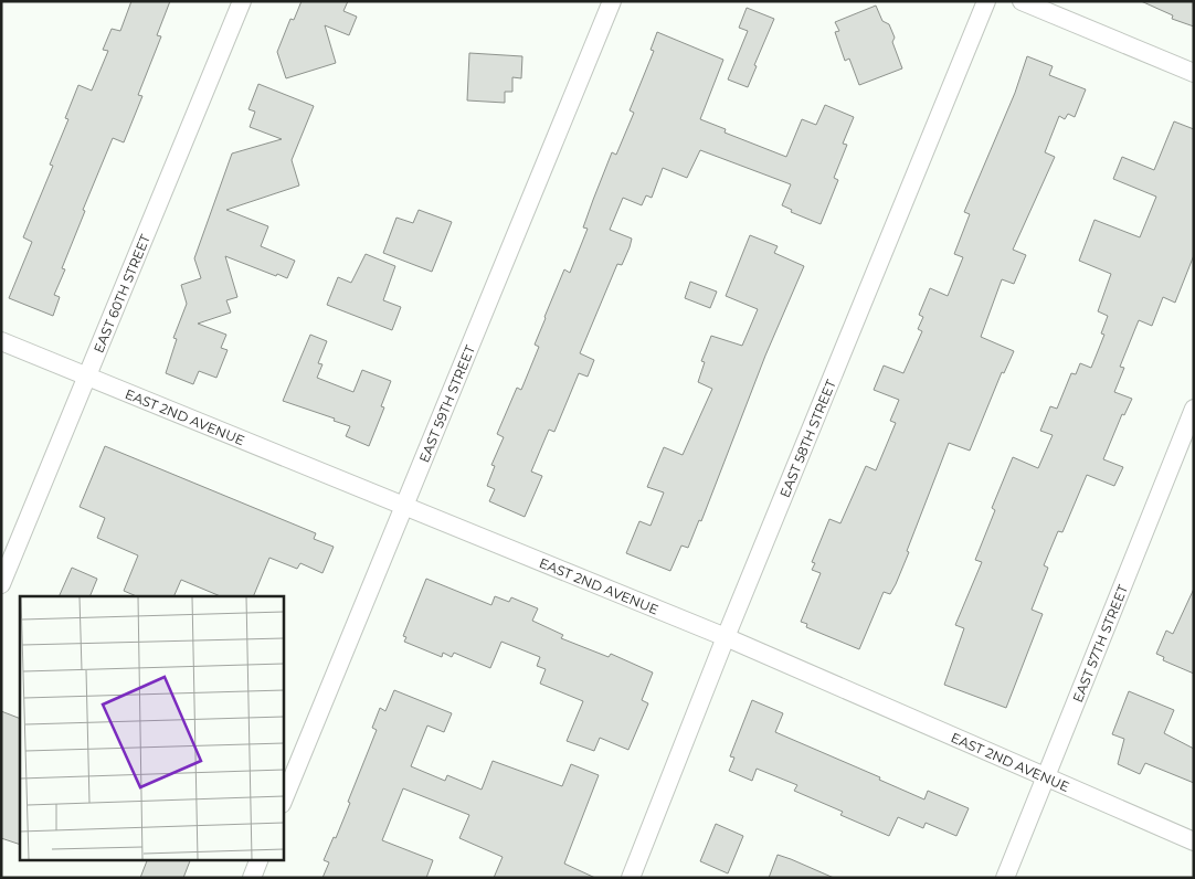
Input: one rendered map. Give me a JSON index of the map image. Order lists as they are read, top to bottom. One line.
{"streets":{"street":["EAST 60TH STREET","EAST 59TH STREET","EAST 2ND AVENUE","EAST 58TH STREET","EAST 57TH STREET"]},"crossings":[["EAST 60TH STREET","EAST 2ND AVENUE"],["EAST 59TH STREET","EAST 2ND AVENUE"],["EAST 2ND AVENUE","EAST 58TH STREET"],["EAST 2ND AVENUE","EAST 57TH STREET"]]}
